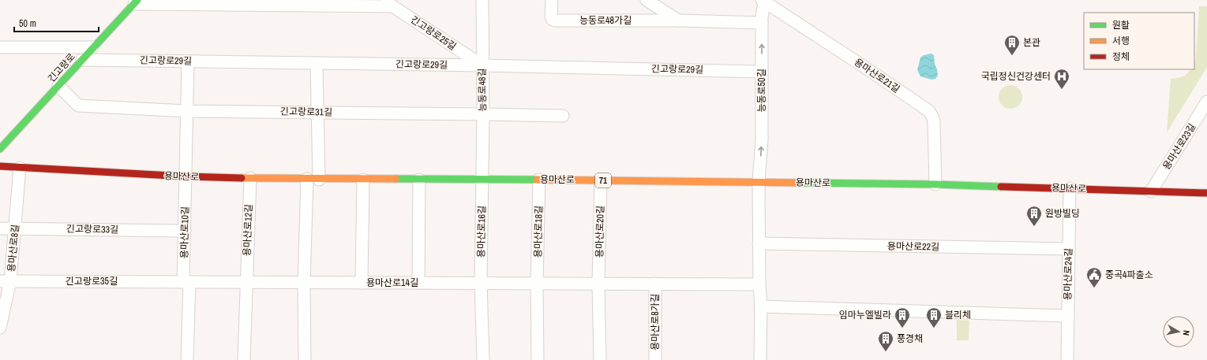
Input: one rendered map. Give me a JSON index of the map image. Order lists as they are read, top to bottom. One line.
{"streets":{"main road":["긴고랑로","용마산로","71"],"street":["능동로48가길","긴고랑로25길","긴고랑로29길","용마산로21길","능동로48길","능동로50길","긴고랑로31길","용마산로23길","긴고랑로33길","용마산로12길","용마산로16길","용마산로18길","용마산로20길","용마산로10길","용마산로22길","용마산로8길","용마산로24길","긴고랑로35길","용마산로14길","용마산로8가길"]},"crossings":[["능동로48가길","능동로50길"],["긴고랑로25길","긴고랑로29길"],["긴고랑로25길","능동로48길"],["긴고랑로29길","긴고랑로"],["긴고랑로29길","능동로48길"],["긴고랑로29길","능동로50길"],["긴고랑로29길","용마산로10길"],["긴고랑로","긴고랑로31길"],["용마산로21길","능동로50길"],["용마산로21길","용마산로"],["능동로48길","긴고랑로31길"],["능동로48길","용마산로"],["능동로48길","용마산로16길"],["능동로50길","용마산로"],["긴고랑로31길","용마산로10길"],["용마산로23길","용마산로"],["용마산로","용마산로12길"],["용마산로","용마산로16길"],["용마산로","용마산로18길"],["용마산로","용마산로20길"],["용마산로","용마산로10길"],["용마산로","용마산로8길"],["용마산로","용마산로24길"],["긴고랑로33길","용마산로10길"],["긴고랑로33길","용마산로8길"],["용마산로16길","용마산로14길"],["용마산로10길","긴고랑로35길"],["용마산로22길","용마산로24길"],["용마산로8길","긴고랑로35길"]],"one_way":["능동로50길"],"places":{"building":["본관","원방빌딩","임마누엘빌라","블리체","풍경채"],"hospital":["국립정신건강센터"],"public building":["중곡4파출소"]},"legend":["원활","서행","정체"],"scale_bar":"50 m","north":"right"}
